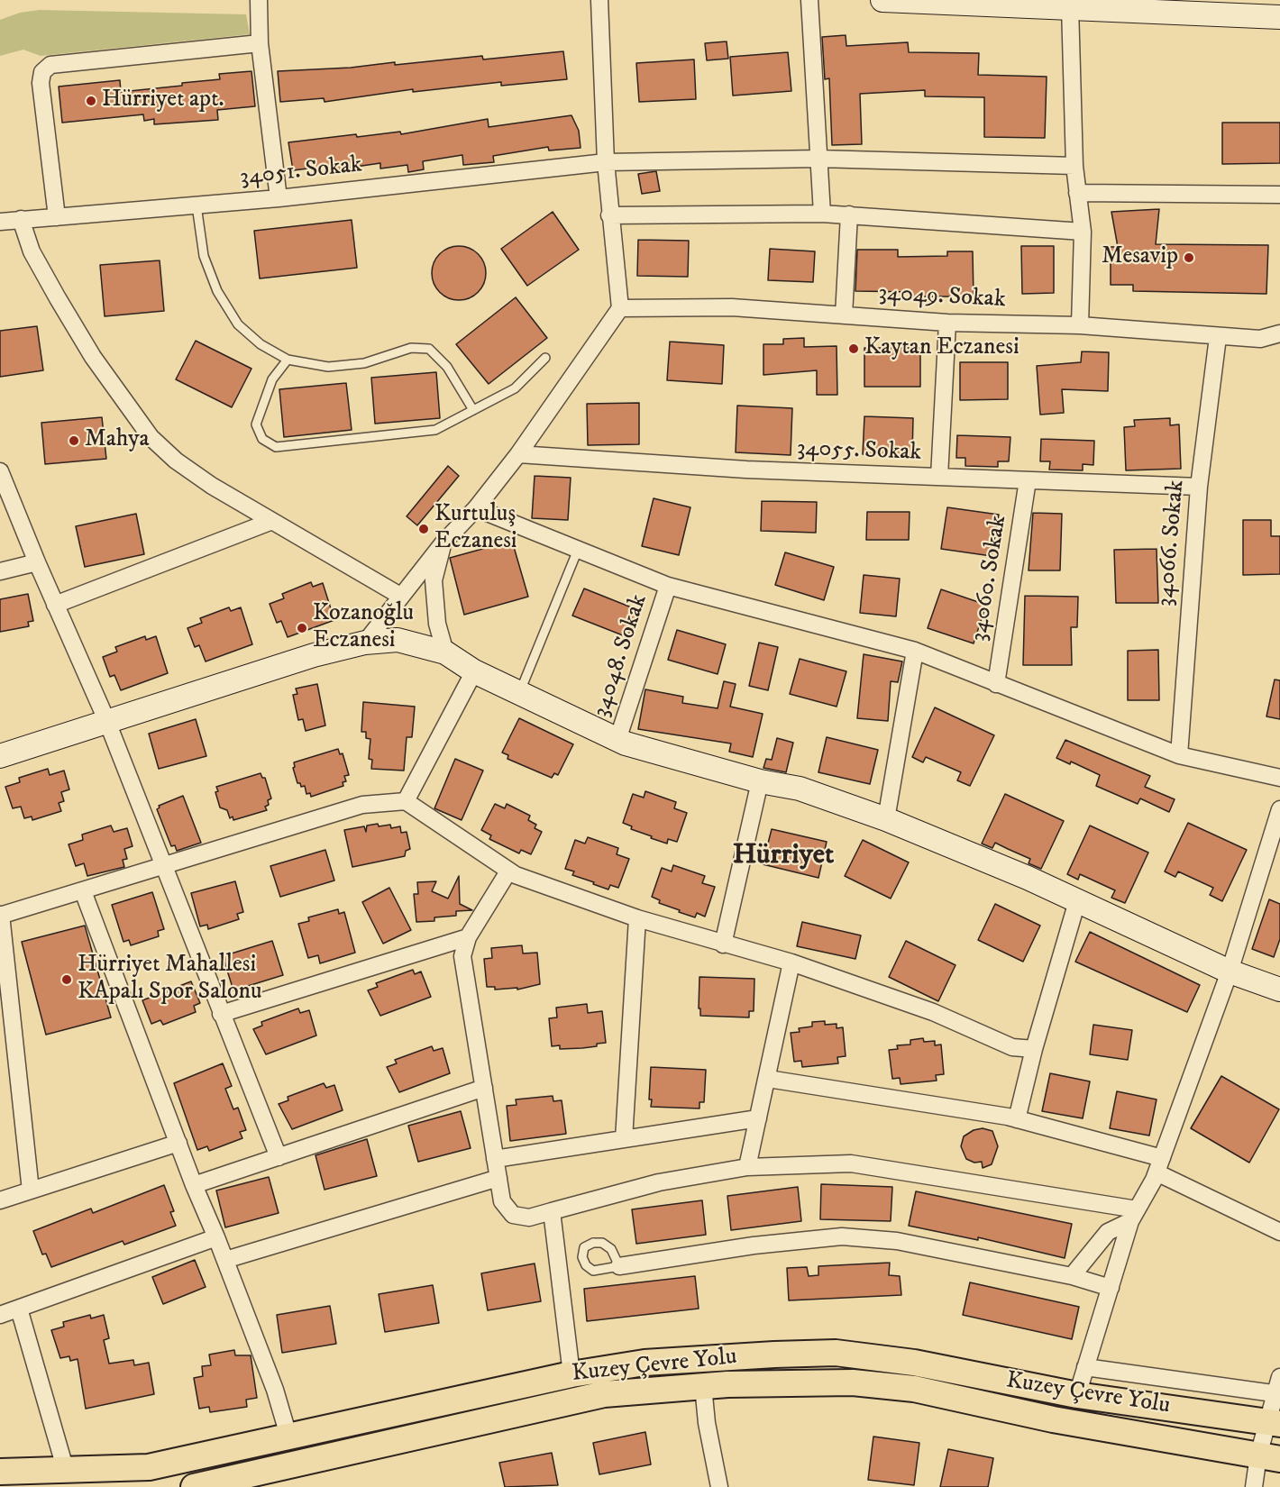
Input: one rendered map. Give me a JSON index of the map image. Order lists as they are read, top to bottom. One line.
{"streets":{"main road":["Kuzey Çevre Yolu"],"street":["34051. Sokak","34049. Sokak","34055. Sokak","34066. Sokak","34060. Sokak","34048. Sokak"]},"crossings":[["34049. Sokak","34066. Sokak"],["34055. Sokak","34066. Sokak"],["34055. Sokak","34060. Sokak"]],"districts":["Hürriyet"],"places":["Hürriyet apt.","Mesavip","Kaytan Eczanesi","Mahya","Kurtuluş Eczanesi","Kozanoğlu Eczanesi","Hürriyet Mahallesi KApalı Spor Salonu"]}
